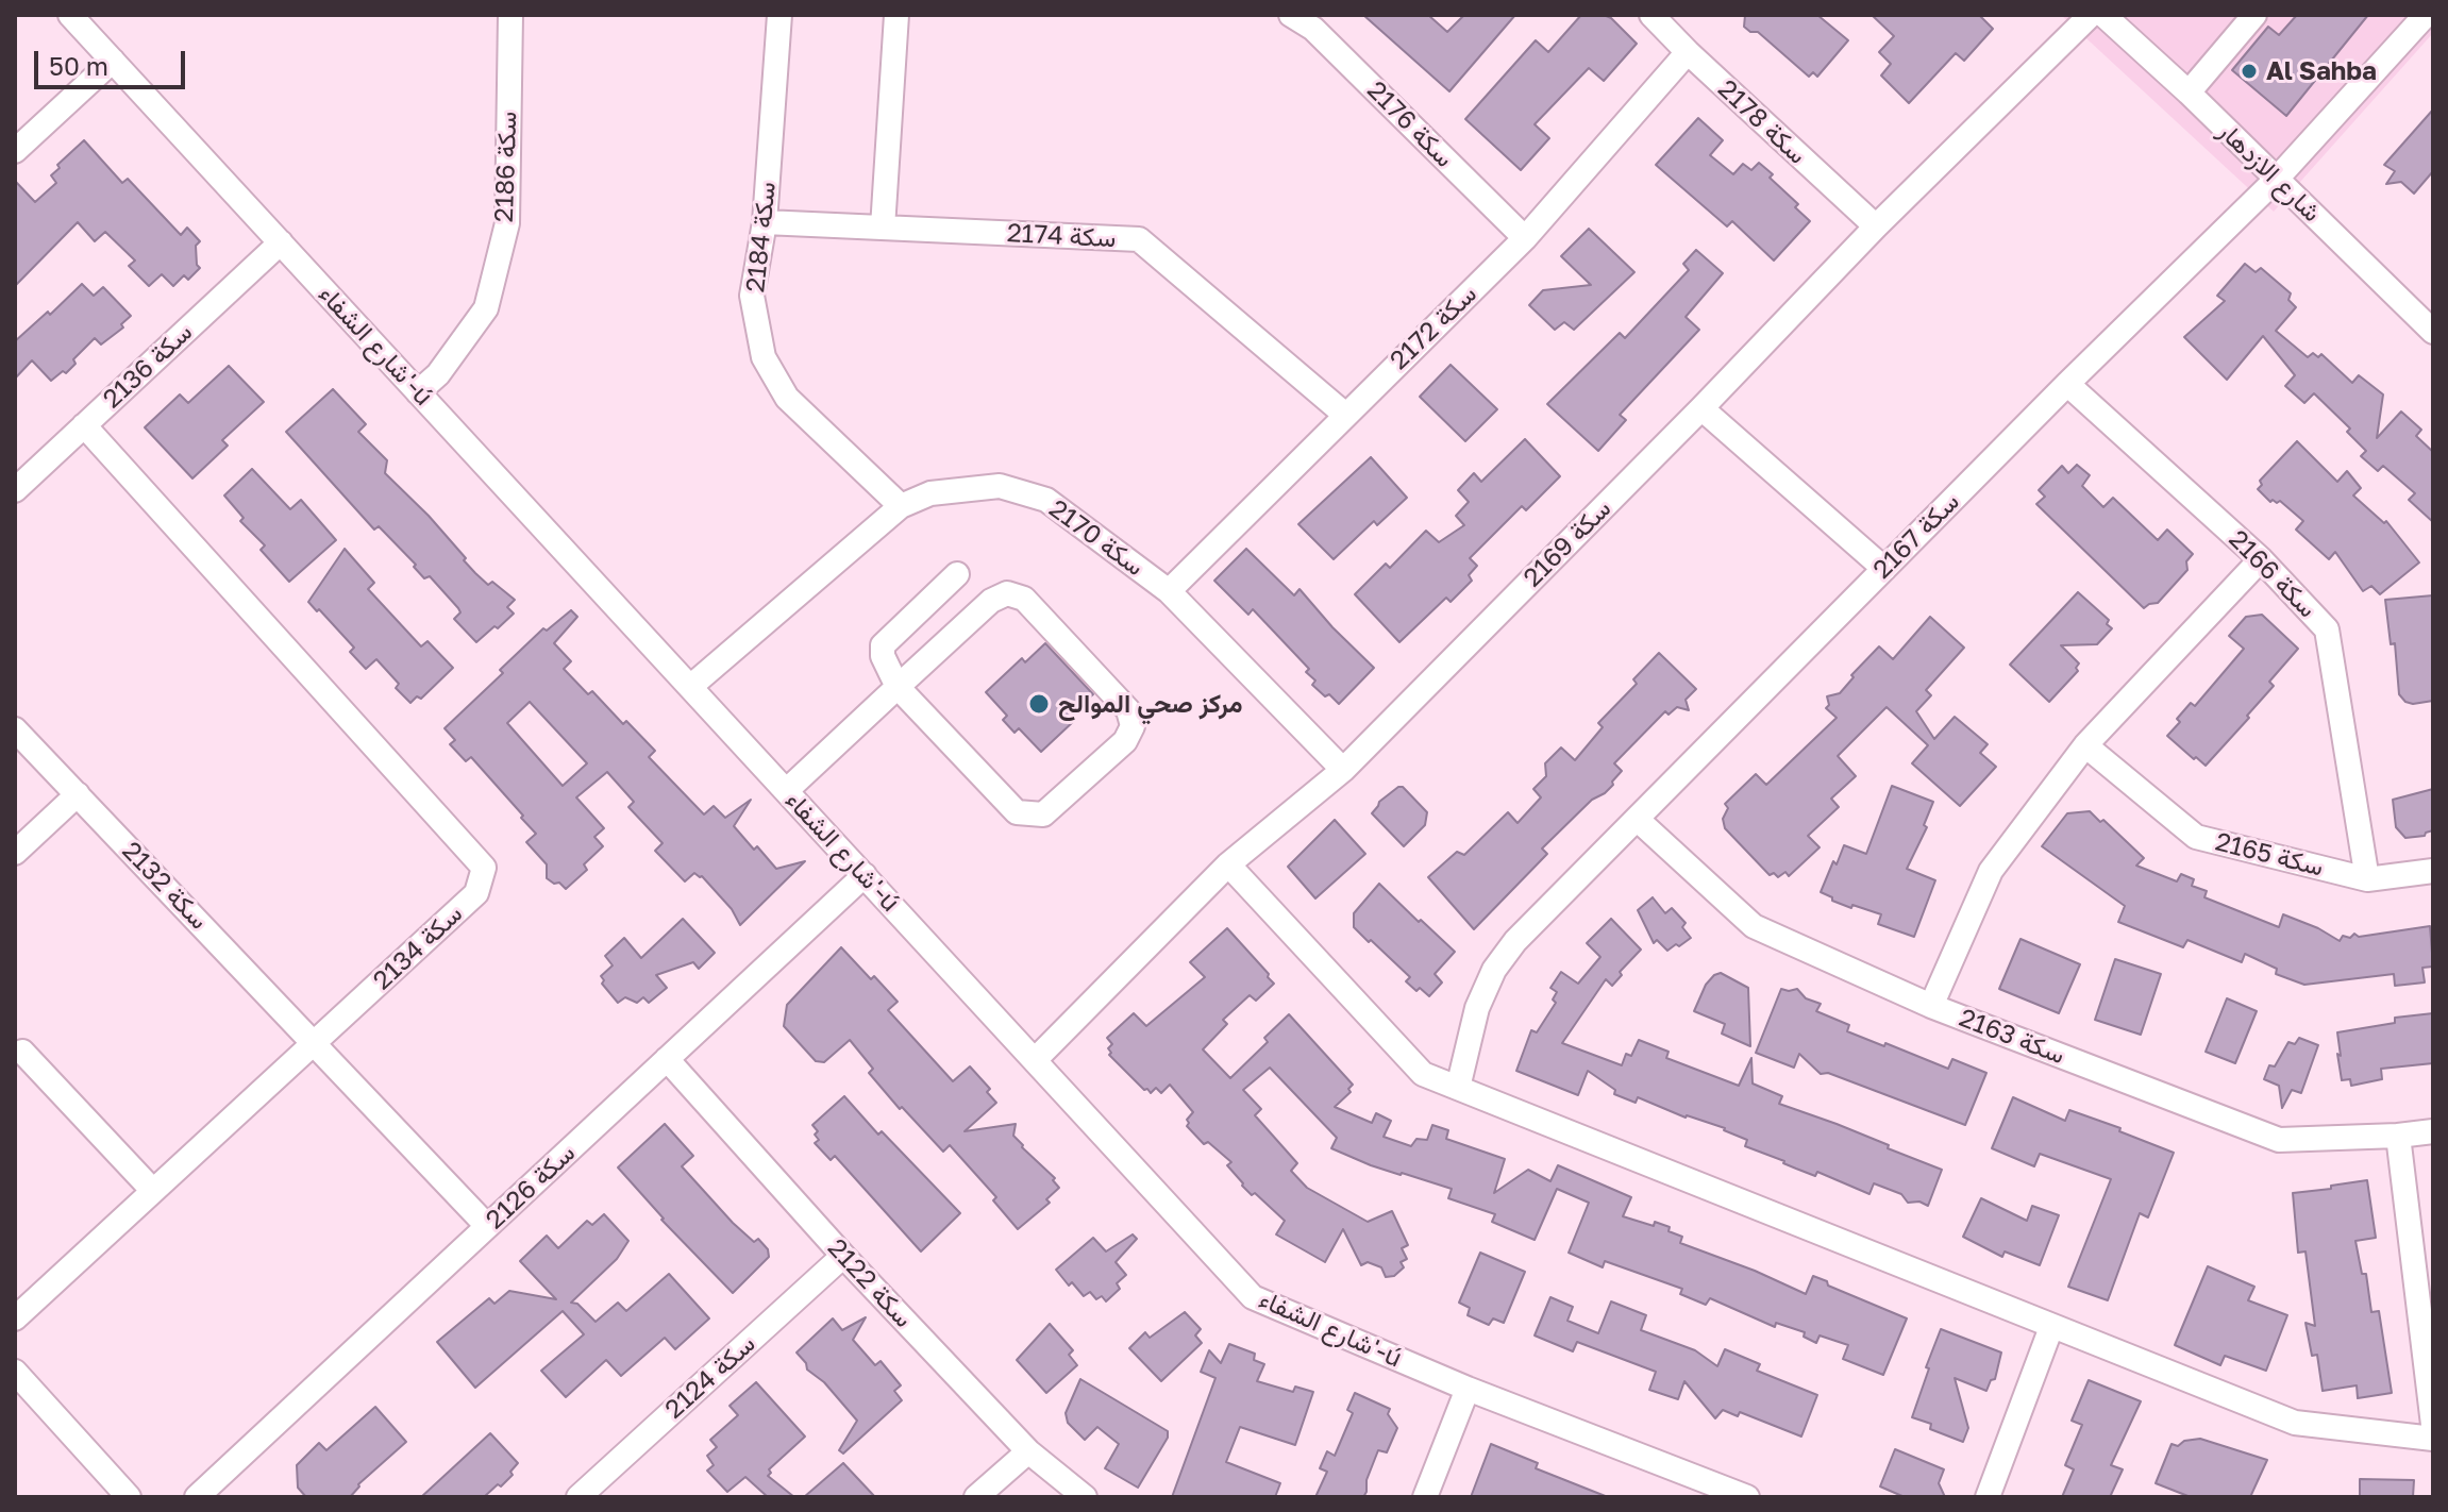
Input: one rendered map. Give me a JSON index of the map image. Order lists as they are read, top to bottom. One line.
{"streets":{"street":["سكة 2178","سكة 2176","سكة 2186","شارع الازدهار","سكة 2174","سكة 2184","سكة 2172","شارع الشفاء'-ú","سكة 2136","سكة 2167","سكة 2170","سكة 2169","سكة 2166","سكة 2165","سكة 2132","سكة 2134","سكة 2163","سكة 2126","سكة 2122","سكة 2124"]},"crossings":[["سكة 2178","سكة 2172"],["سكة 2178","سكة 2169"],["سكة 2176","سكة 2172"],["سكة 2186","شارع الشفاء'-ú"],["شارع الازدهار","سكة 2167"],["سكة 2174","سكة 2184"],["سكة 2174","سكة 2172"],["سكة 2184","سكة 2170"],["سكة 2172","سكة 2170"],["شارع الشفاء'-ú","سكة 2136"],["شارع الشفاء'-ú","سكة 2170"],["شارع الشفاء'-ú","سكة 2169"],["شارع الشفاء'-ú","سكة 2126"],["سكة 2136","سكة 2134"],["سكة 2167","سكة 2166"],["سكة 2167","سكة 2163"],["سكة 2170","سكة 2169"],["سكة 2166","سكة 2165"],["سكة 2132","سكة 2134"],["سكة 2132","سكة 2126"],["سكة 2126","سكة 2122"],["سكة 2122","سكة 2124"]],"places":["Al Sahba","مركز صحي الموالح"],"scale_bar":"50 m"}
